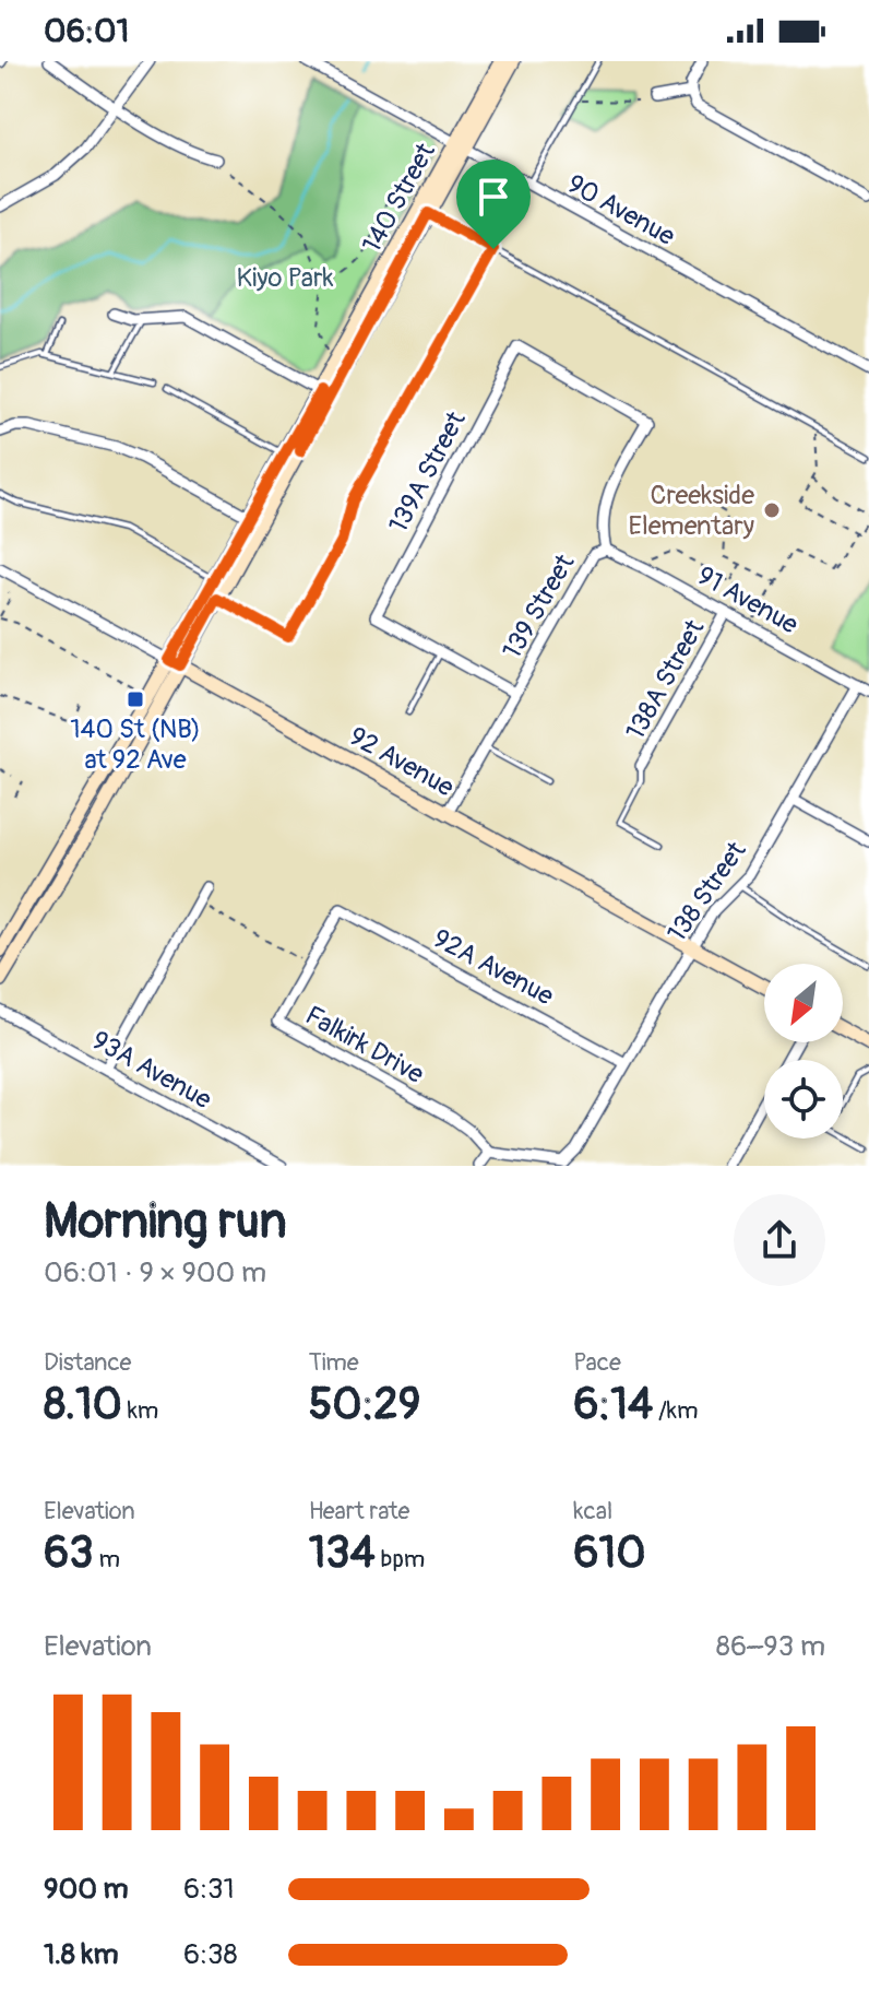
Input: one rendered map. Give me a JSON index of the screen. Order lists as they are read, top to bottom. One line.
{"streets":{"main road":["140 Street","92 Avenue"],"street":["90 Avenue","139A Street","91 Avenue","139 Street","138A Street","138 Street","92A Avenue","Falkirk Drive","93A Avenue"]},"crossings":[["140 Street","90 Avenue"],["140 Street","92 Avenue"],["139A Street","139 Street"],["91 Avenue","139 Street"],["91 Avenue","138A Street"],["91 Avenue","138 Street"],["139 Street","92 Avenue"],["92 Avenue","138 Street"],["138 Street","92A Avenue"],["92A Avenue","Falkirk Drive"]],"parks":["Kiyo Park"],"places":{"other":["Creekside Elementary"],"transit":["140 St (NB) at 92 Ave"]},"north":"bottom left","page":{"status":"06:01","heading":["Morning run","06:01 · 9 × 900 m"],"stats":[["Distance","8.10 km"],["Time","50:29"],["Pace","6:14 /km"],["Elevation","63 m"],["Heart rate","134 bpm"],["kcal","610"]],"chart":["Elevation","86–93 m"],"list":[{"name":"900 m","note":"6:31"},{"name":"1.8 km","note":"6:38"}]}}
